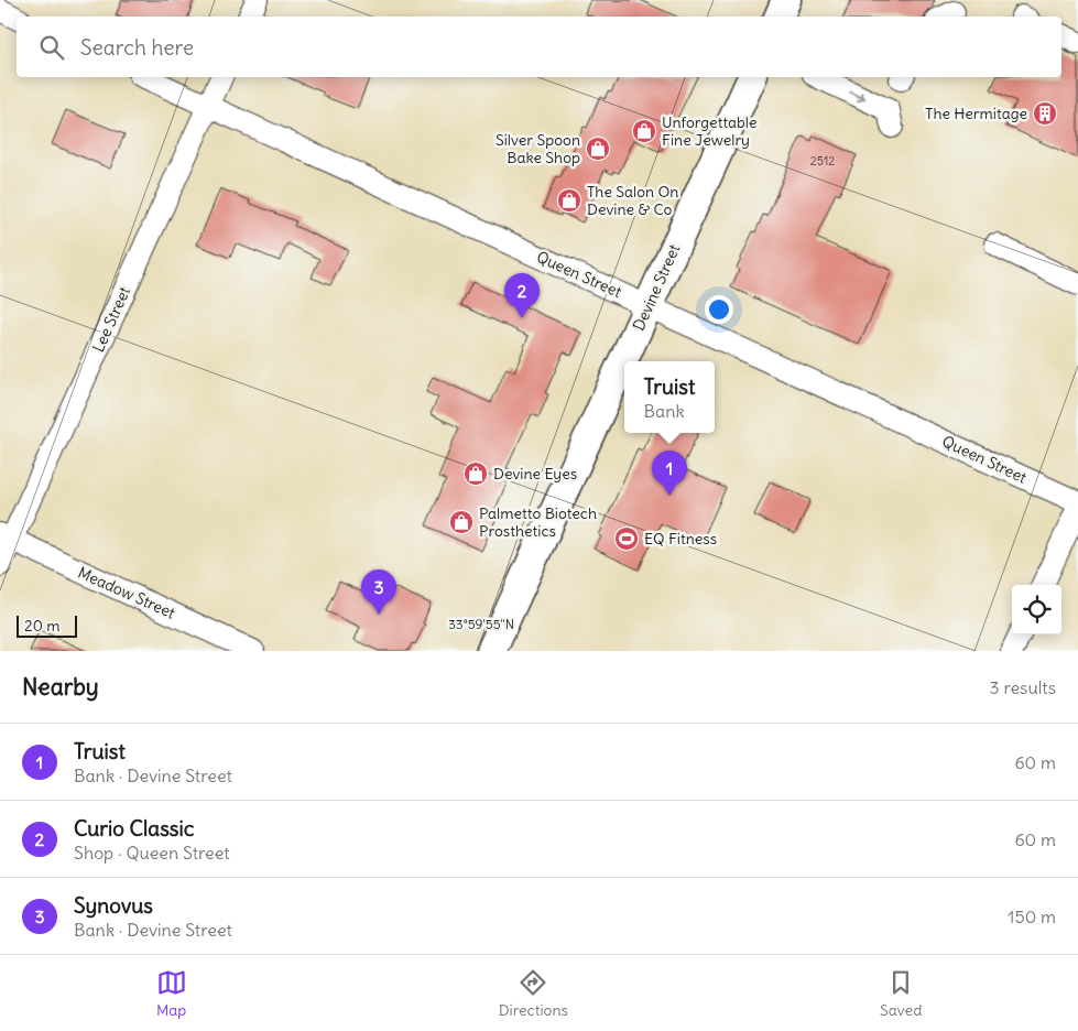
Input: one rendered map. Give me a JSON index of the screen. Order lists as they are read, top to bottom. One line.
{"streets":{"main road":["Devine Street"],"street":["Queen Street","Lee Street","Meadow Street"]},"crossings":[["Queen Street","Devine Street"],["Queen Street","Lee Street"],["Lee Street","Meadow Street"]],"places":{"building":["The Hermitage"],"shop":["Unforgettable Fine Jewelry","Silver Spoon Bake Shop","The Salon On Devine & Co","Devine Eyes","Palmetto Biotech Prosthetics"],"sports":["EQ Fitness"]},"house_numbers":["2512"],"scale_bar":"20 m","page":{"search":"Search here","pins":["2","1","3"],"popup":["Truist","Bank"],"scale":"20 m","heading":["Nearby","3 results"],"list":[{"mark":"1","name":"Truist","note":"Bank · Devine Street","value":"60 m"},{"mark":"2","name":"Curio Classic","note":"Shop · Queen Street","value":"60 m"},{"mark":"3","name":"Synovus","note":"Bank · Devine Street","value":"150 m"}],"nav":["Map","Directions","Saved"]},"coordinates":["33°59'55\"N"]}
